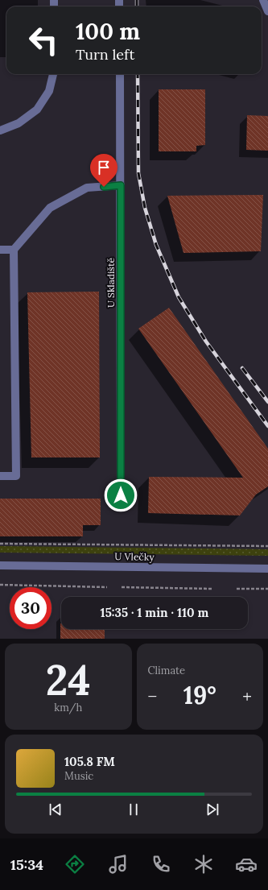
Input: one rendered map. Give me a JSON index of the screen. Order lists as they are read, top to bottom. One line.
{"streets":{"street":["U Skladiště","U Vlečky"]},"page":{"turn":["100 m","Turn left"],"limit":"30","trip":"15:35 · 1 min · 110 m","tile":[["24","km/h"],"Climate"],"heat":["−","19°","+"],"song":["105.8 FM","Music"],"tabs":"15:34"}}
